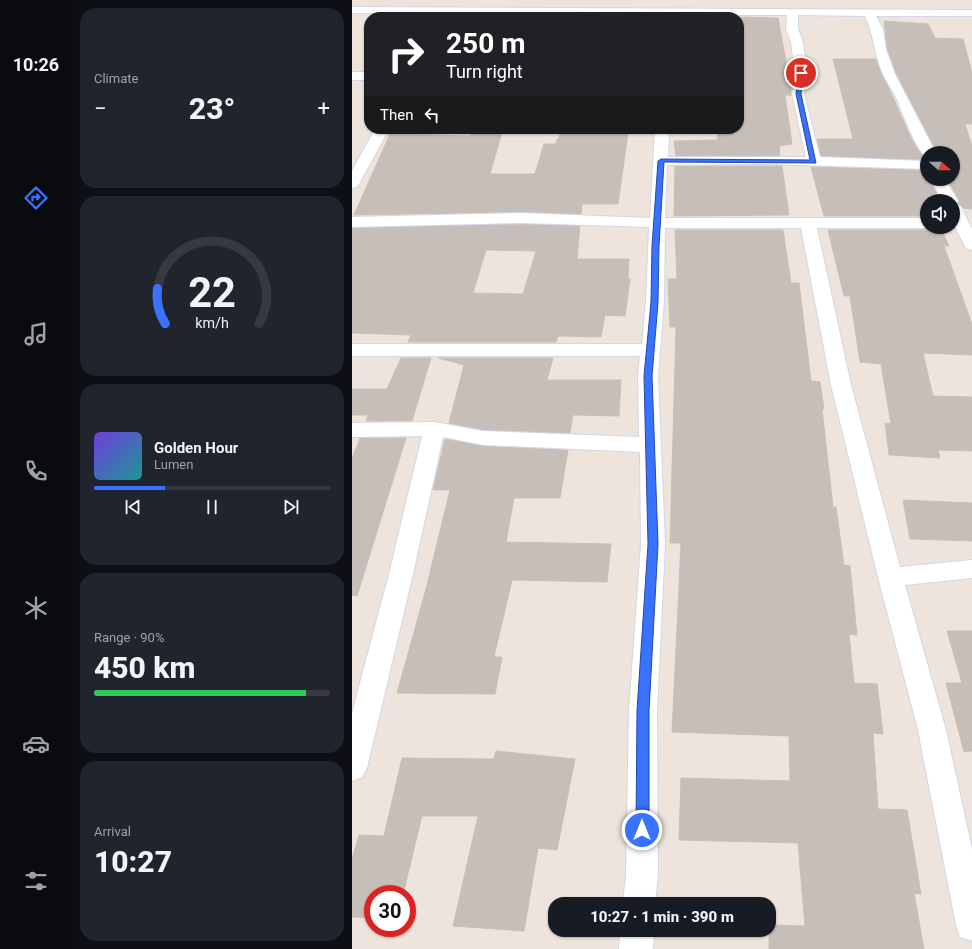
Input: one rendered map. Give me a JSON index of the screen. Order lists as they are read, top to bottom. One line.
{"north":"right","page":{"tabs":"10:26","tile":["Climate",["Range · 90%","450 km"],["Arrival","10:27"]],"turn":["250 m","Turn right"],"heat":["−","23°","+"],"then":"Then","song":["Golden Hour","Lumen"],"limit":"30","trip":"10:27 · 1 min · 390 m","gauge":["22","km/h"]}}
